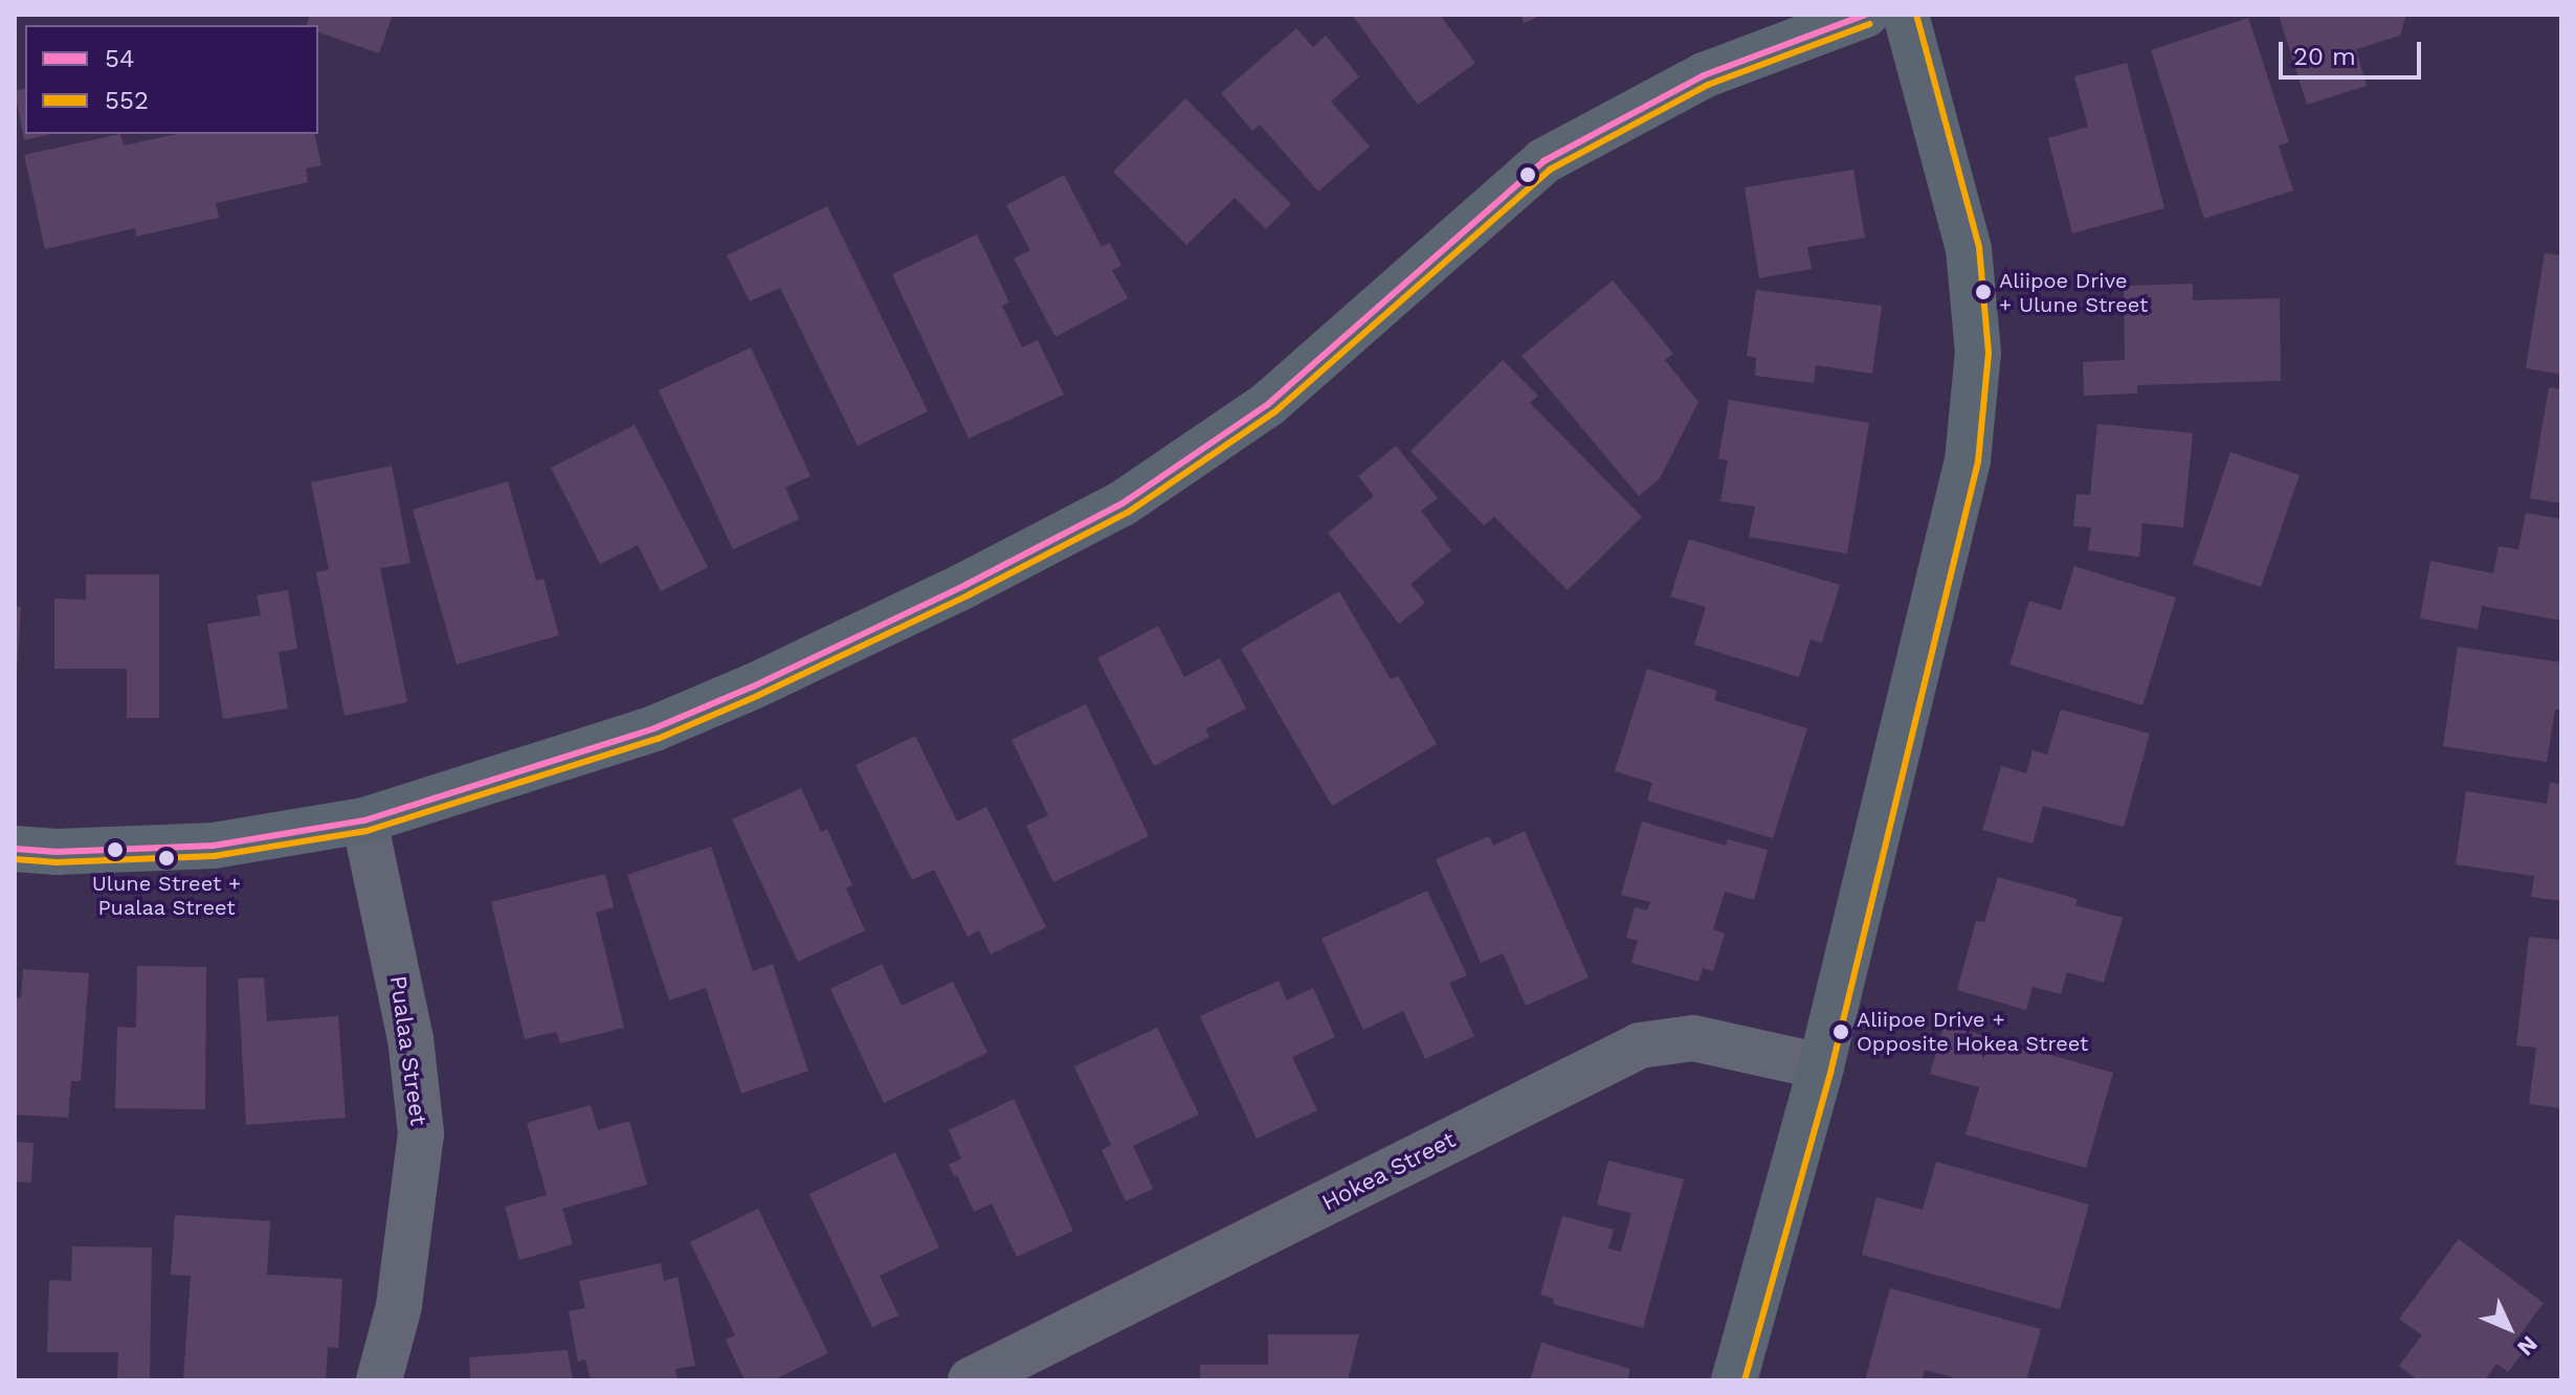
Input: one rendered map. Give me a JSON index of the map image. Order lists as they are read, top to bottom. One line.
{"streets":{"street":["Pualaa Street","Hokea Street"]},"places":["Aliipoe Drive + Ulune Street","Ulune Street + Pualaa Street","Aliipoe Drive + Opposite Hokea Street"],"lines":["transit line 54","transit line 552"],"legend":["54","552"],"scale_bar":"20 m","north":"bottom right"}
